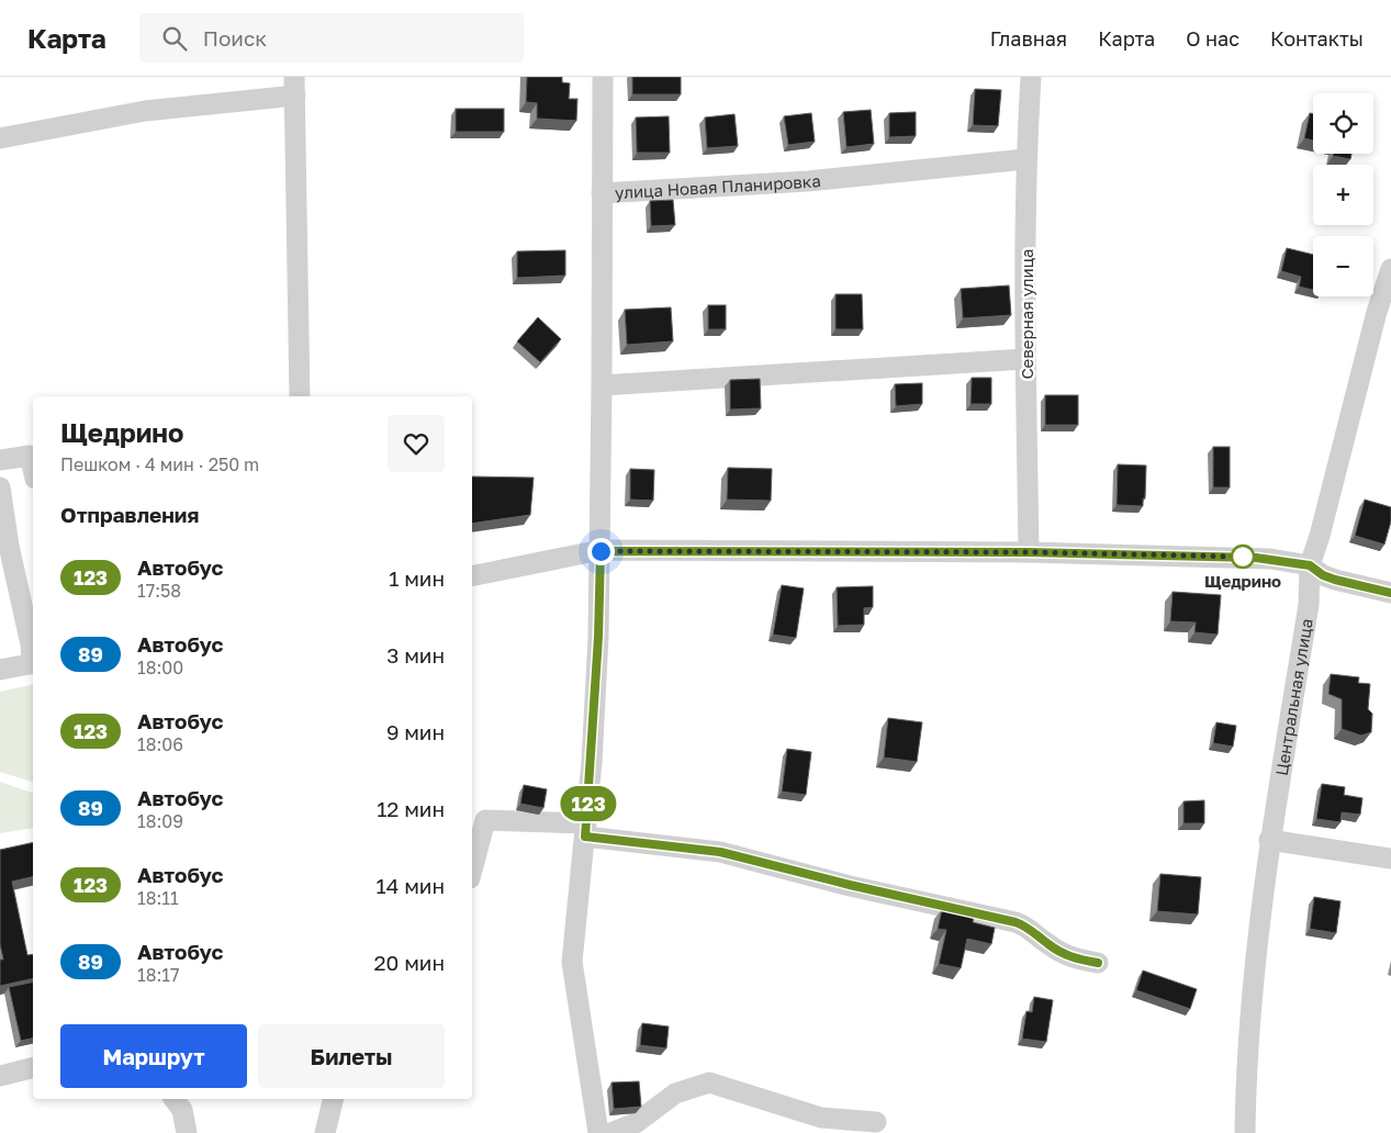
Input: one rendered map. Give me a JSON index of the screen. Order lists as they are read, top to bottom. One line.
{"streets":{"street":["улица Новая Планировка","Северная улица","Центральная улица"]},"crossings":[["улица Новая Планировка","Северная улица"]],"places":["Щедрино"],"lines":["bus line 123"],"page":{"header":"Карта","search":"Поиск","nav":["Главная","Карта","О нас","Контакты"],"on_map":"123","map_buttons":["+","−"],"heading":[["Щедрино","Пешком · 4 мин · 250 m"],"Отправления"],"list":[{"mark":"123","name":"Автобус","note":"17:58","value":"1 мин"},{"mark":"89","name":"Автобус","note":"18:00","value":"3 мин"},{"mark":"123","name":"Автобус","note":"18:06","value":"9 мин"},{"mark":"89","name":"Автобус","note":"18:09","value":"12 мин"},{"mark":"123","name":"Автобус","note":"18:11","value":"14 мин"},{"mark":"89","name":"Автобус","note":"18:17","value":"20 мин"}],"buttons":["Маршрут","Билеты"]}}
